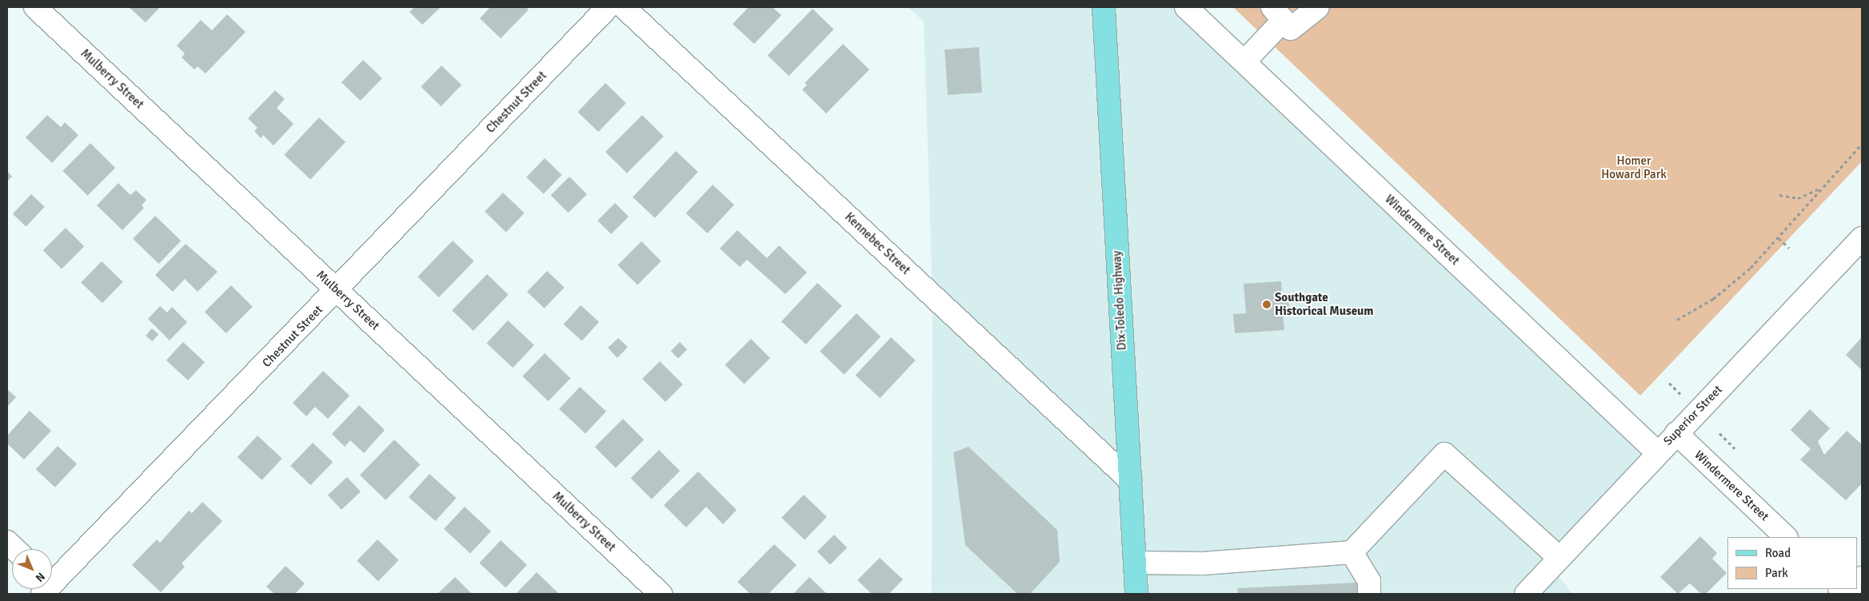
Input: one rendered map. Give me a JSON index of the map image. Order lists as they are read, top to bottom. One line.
{"streets":{"main road":["Dix-Toledo Highway"],"street":["Mulberry Street","Chestnut Street","Windermere Street","Kennebec Street","Superior Street"]},"crossings":[["Mulberry Street","Chestnut Street"],["Windermere Street","Superior Street"],["Kennebec Street","Dix-Toledo Highway"]],"parks":["Homer Howard Park"],"places":["Southgate Historical Museum"],"legend":["Road","Park"],"north":"bottom right"}
